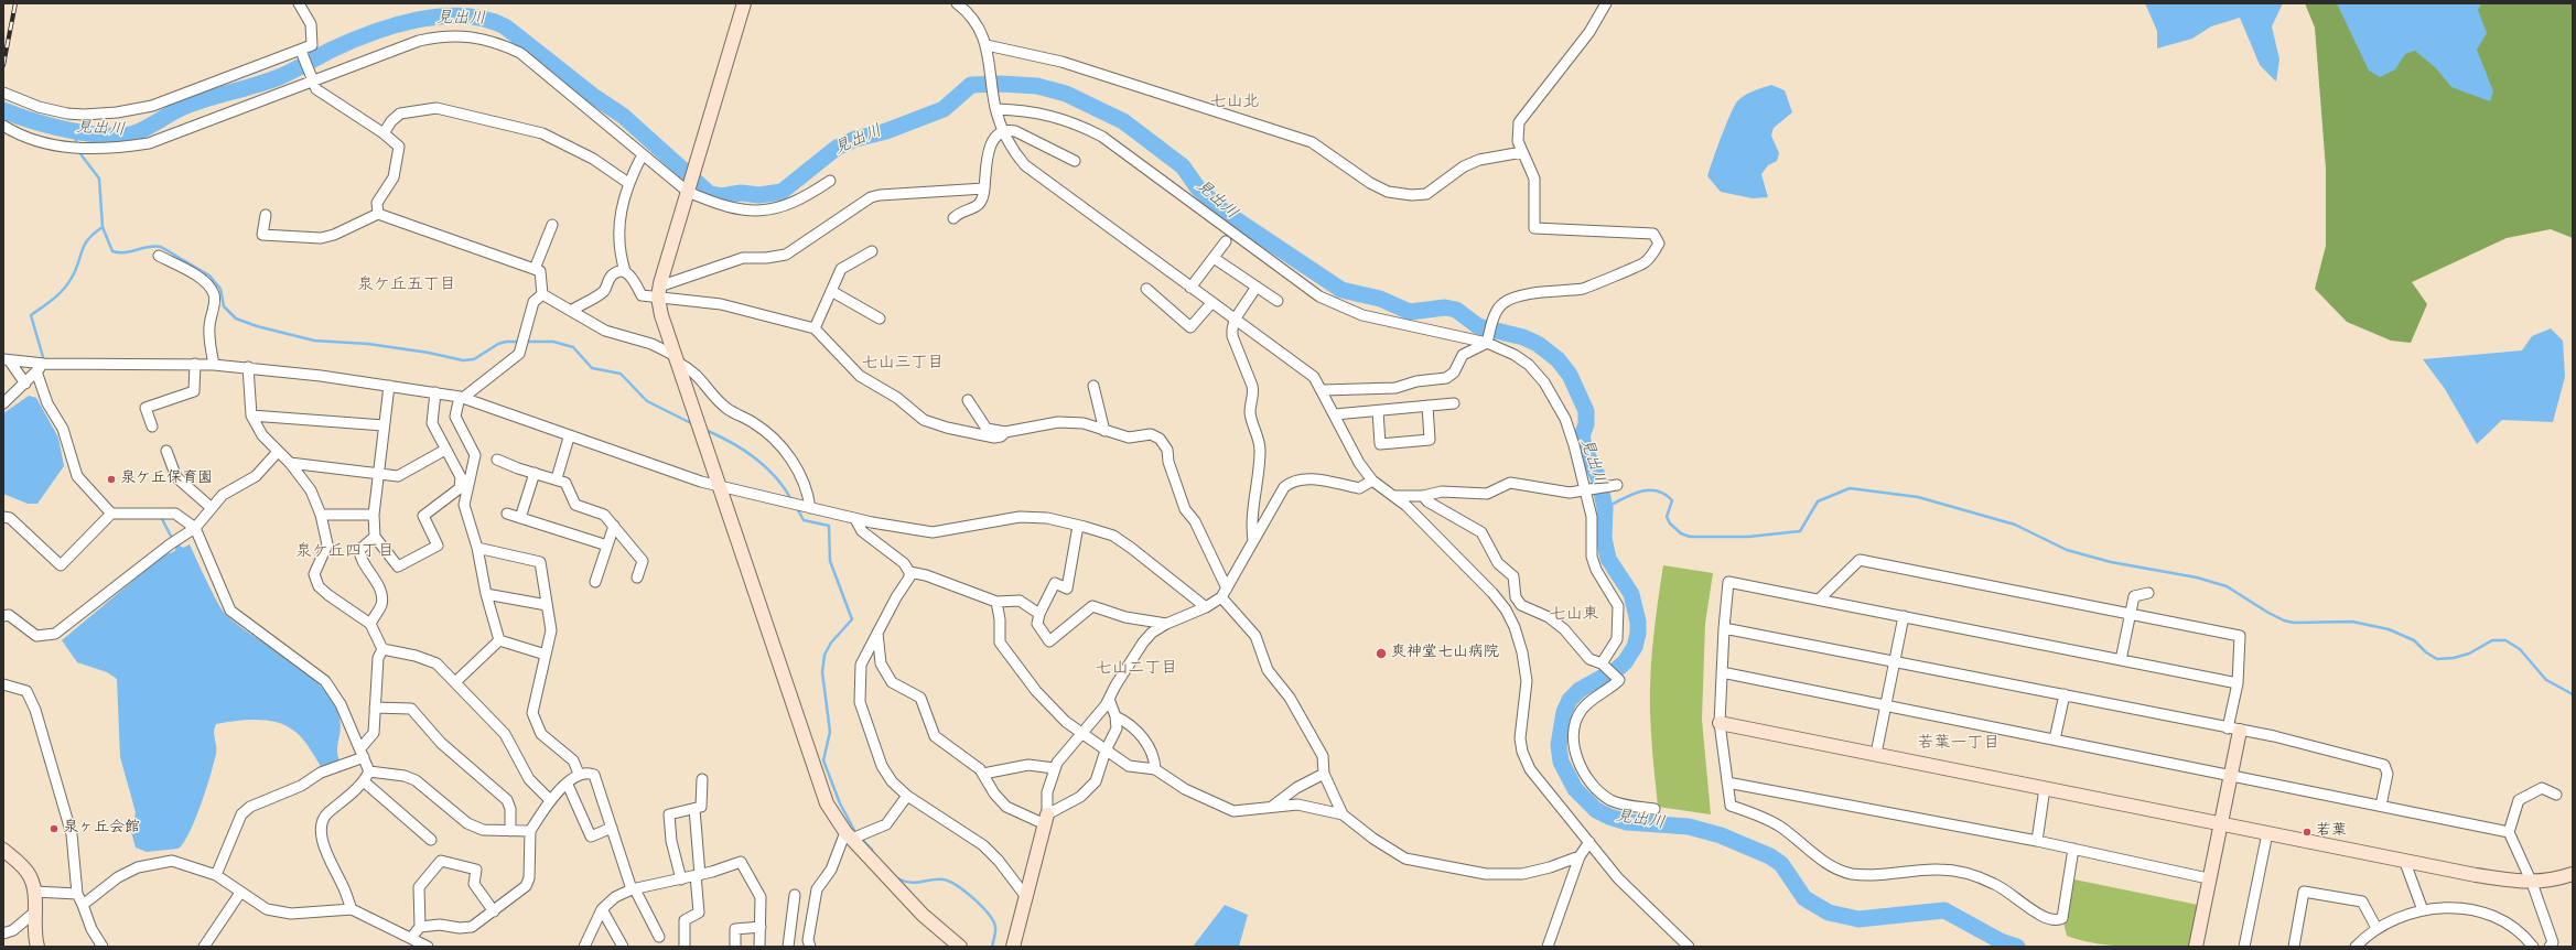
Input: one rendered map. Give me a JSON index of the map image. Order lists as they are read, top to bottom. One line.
{"districts":["七山北","泉ケ丘五丁目","七山三丁目","泉ケ丘四丁目","七山東","七山二丁目","若葉一丁目"],"water":["見出川"],"places":["泉ケ丘保育園","爽神堂七山病院","泉ヶ丘会館","若葉"]}
